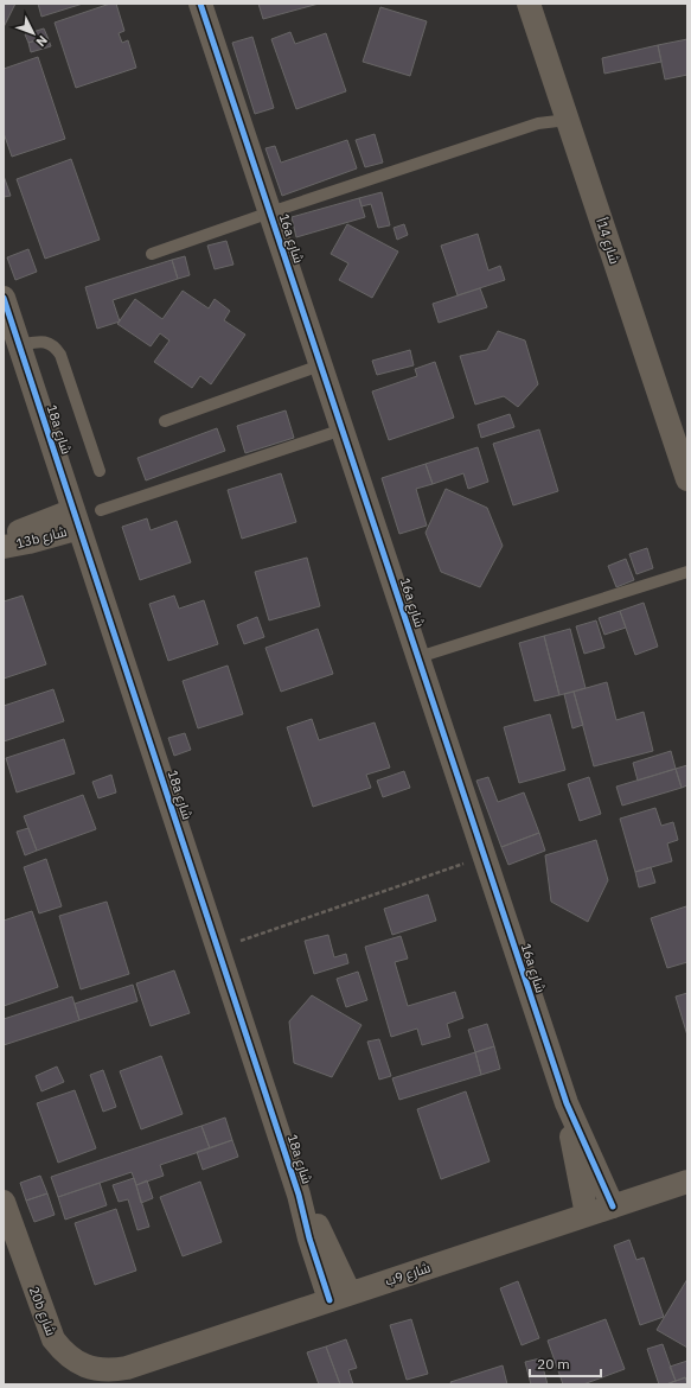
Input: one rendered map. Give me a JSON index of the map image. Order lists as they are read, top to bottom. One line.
{"streets":{"street":["16a شارع","شارع 14أ","18a شارع","13b شارع","شارع 9ب","20b شارع"]},"crossings":[["16a شارع","شارع 9ب"],["18a شارع","13b شارع"],["18a شارع","شارع 9ب"],["شارع 9ب","20b شارع"]],"scale_bar":"20 m","north":"bottom right"}
